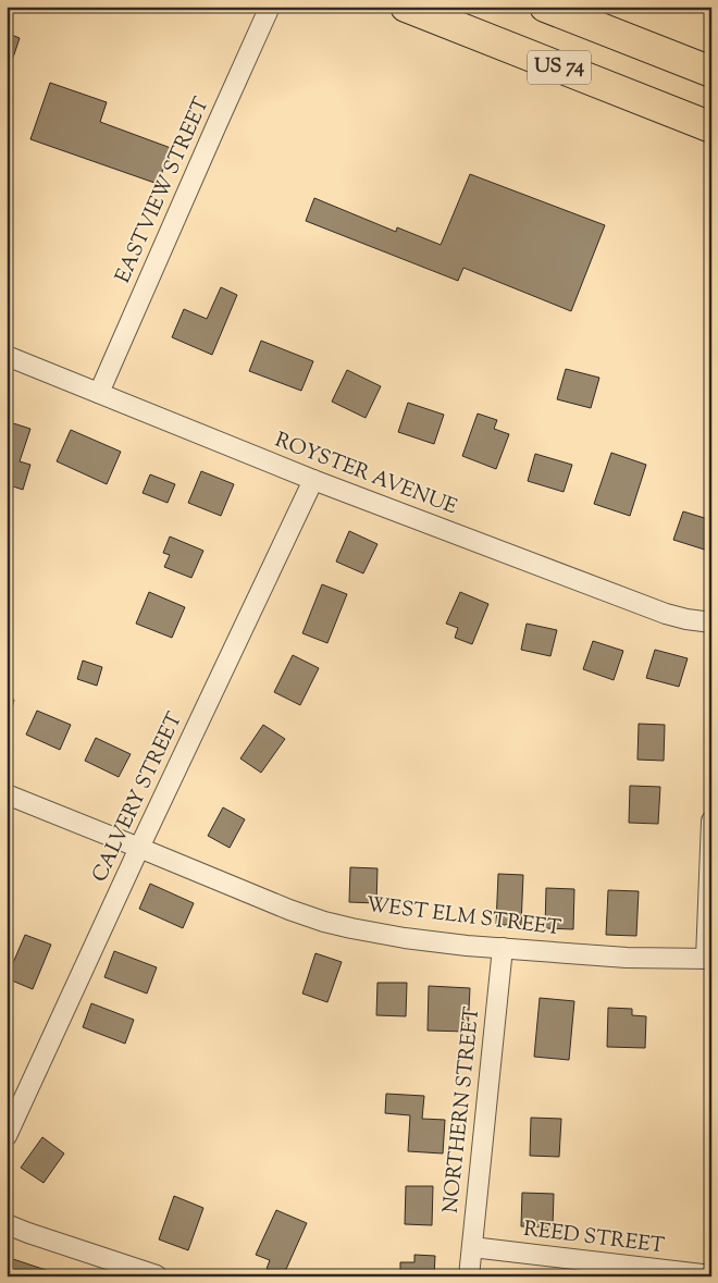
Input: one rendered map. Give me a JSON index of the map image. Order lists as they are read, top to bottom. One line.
{"streets":{"highway":["US 74"],"street":["EASTVIEW STREET","ROYSTER AVENUE","CALVERY STREET","WEST ELM STREET","NORTHERN STREET","REED STREET"]},"crossings":[["EASTVIEW STREET","ROYSTER AVENUE"],["ROYSTER AVENUE","CALVERY STREET"],["CALVERY STREET","WEST ELM STREET"],["WEST ELM STREET","NORTHERN STREET"],["NORTHERN STREET","REED STREET"]]}
